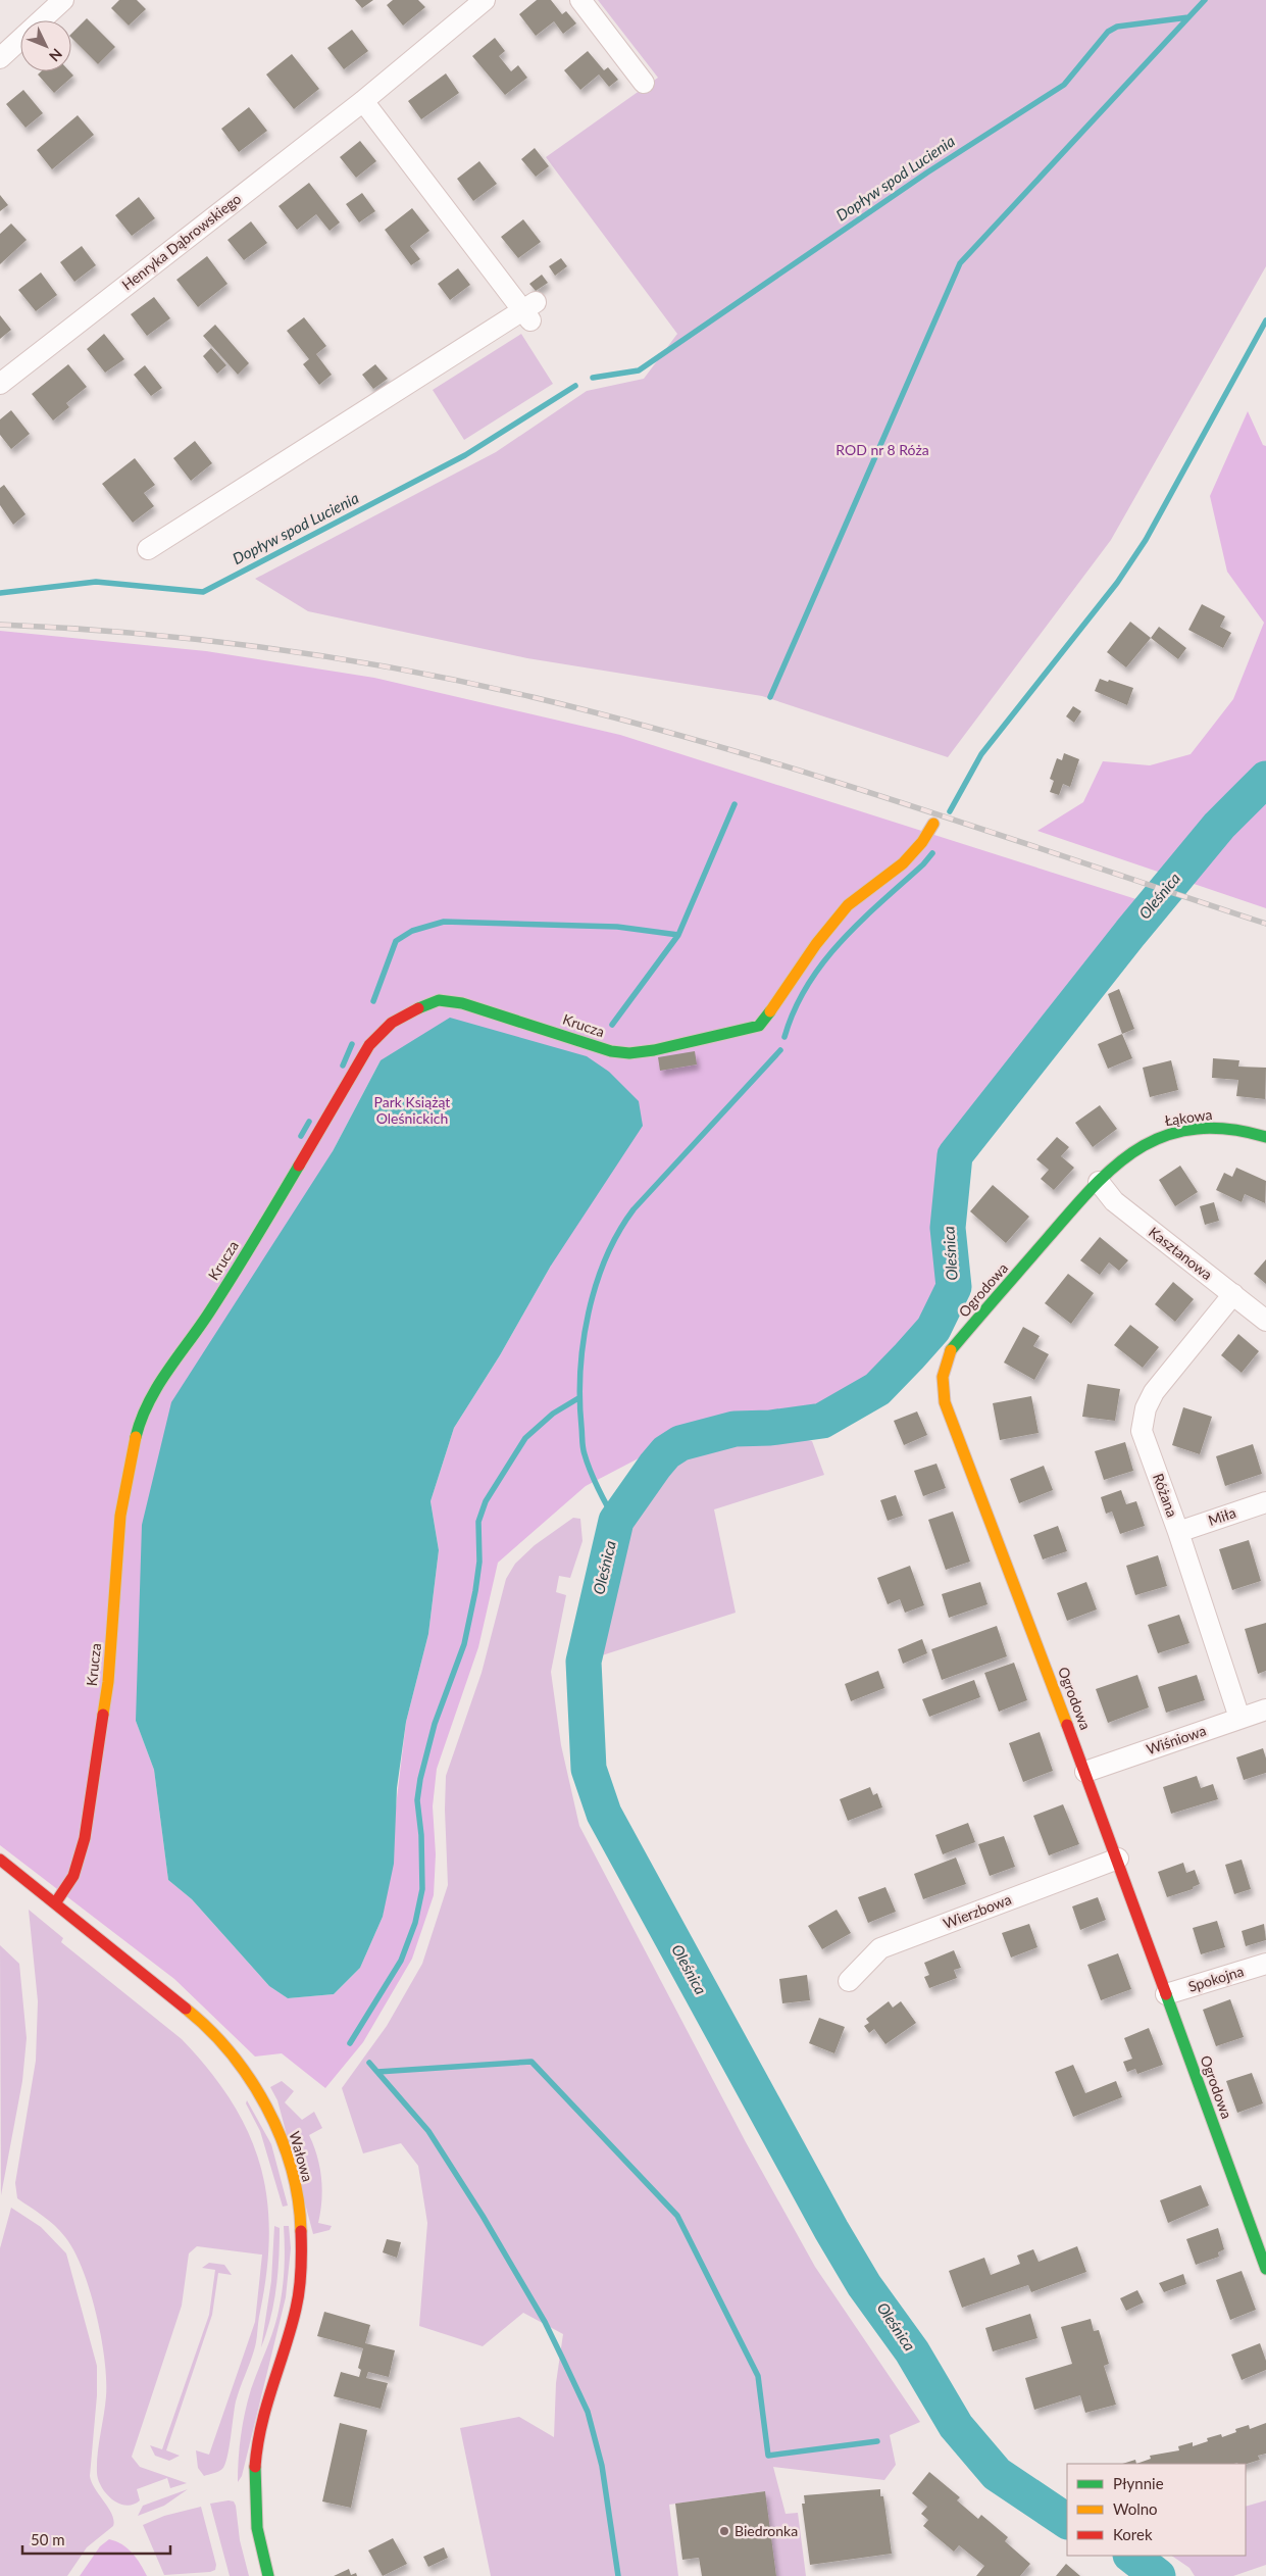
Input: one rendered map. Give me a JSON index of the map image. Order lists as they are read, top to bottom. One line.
{"streets":{"street":["Henryka Dąbrowskiego","Krucza","Łąkowa","Kasztanowa","Ogrodowa","Różana","Miła","Wiśniowa","Wierzbowa","Spokojna","Wałowa"]},"crossings":[["Krucza","Wałowa"],["Łąkowa","Kasztanowa"],["Łąkowa","Ogrodowa"],["Kasztanowa","Ogrodowa"],["Kasztanowa","Różana"],["Ogrodowa","Wiśniowa"],["Ogrodowa","Wierzbowa"],["Ogrodowa","Spokojna"],["Różana","Miła"],["Różana","Wiśniowa"]],"water":["Dopływ spod Lucienia","Oleśnica"],"parks":["ROD nr 8 Róża","Park Książąt Oleśnickich"],"places":["Biedronka"],"legend":["Płynnie","Wolno","Korek"],"scale_bar":"50 m","north":"bottom right"}
